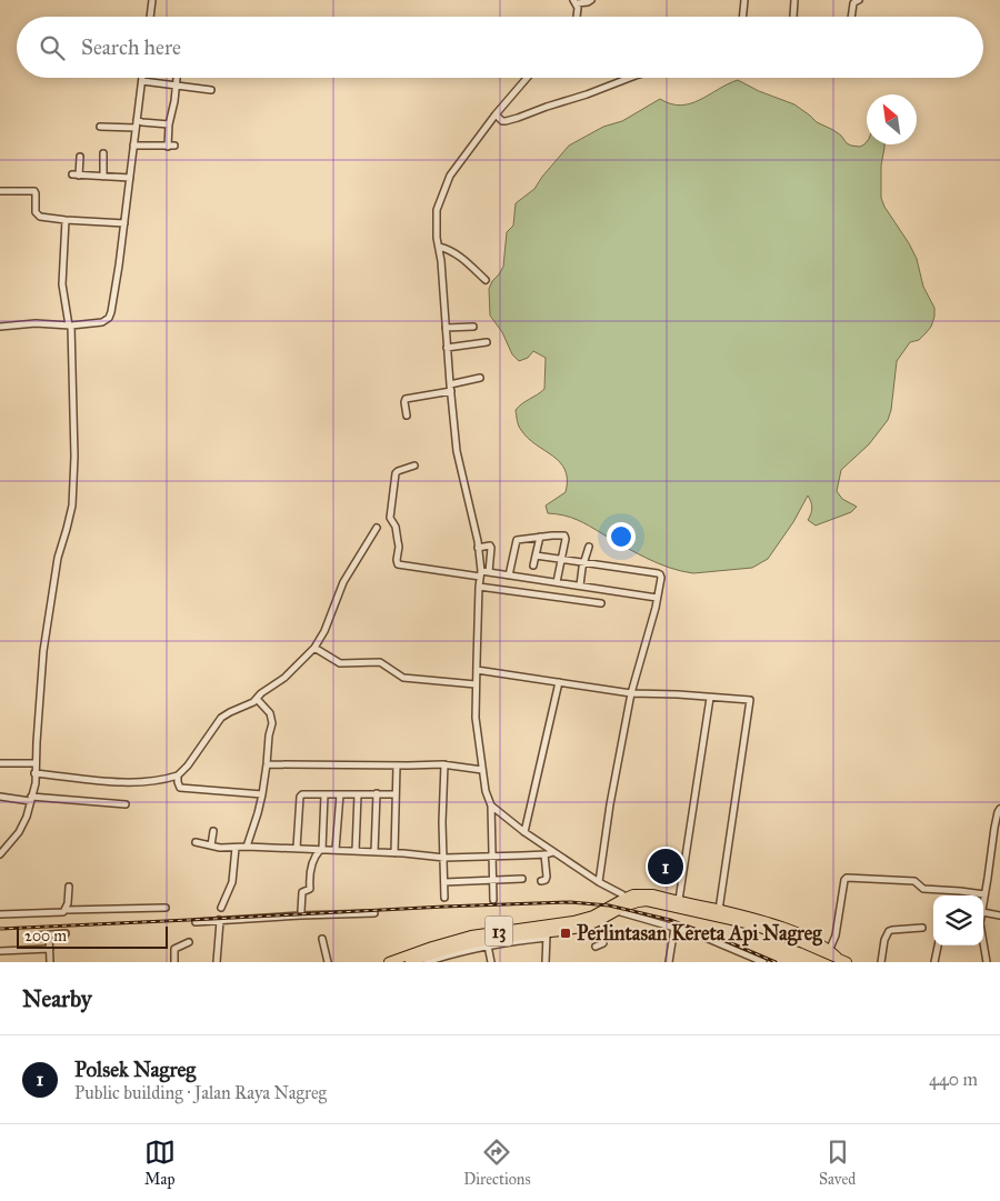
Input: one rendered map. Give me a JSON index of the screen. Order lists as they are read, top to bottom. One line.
{"streets":{"highway":["13"]},"places":{"transit":["Perlintasan Kereta Api Nagreg"]},"scale_bar":"200 m","north":"top left","page":{"search":"Search here","pins":"1","scale":"200 m","heading":"Nearby","list":[{"mark":"1","name":"Polsek Nagreg","note":"Public building · Jalan Raya Nagreg","value":"440 m"}],"nav":["Map","Directions","Saved"]}}
